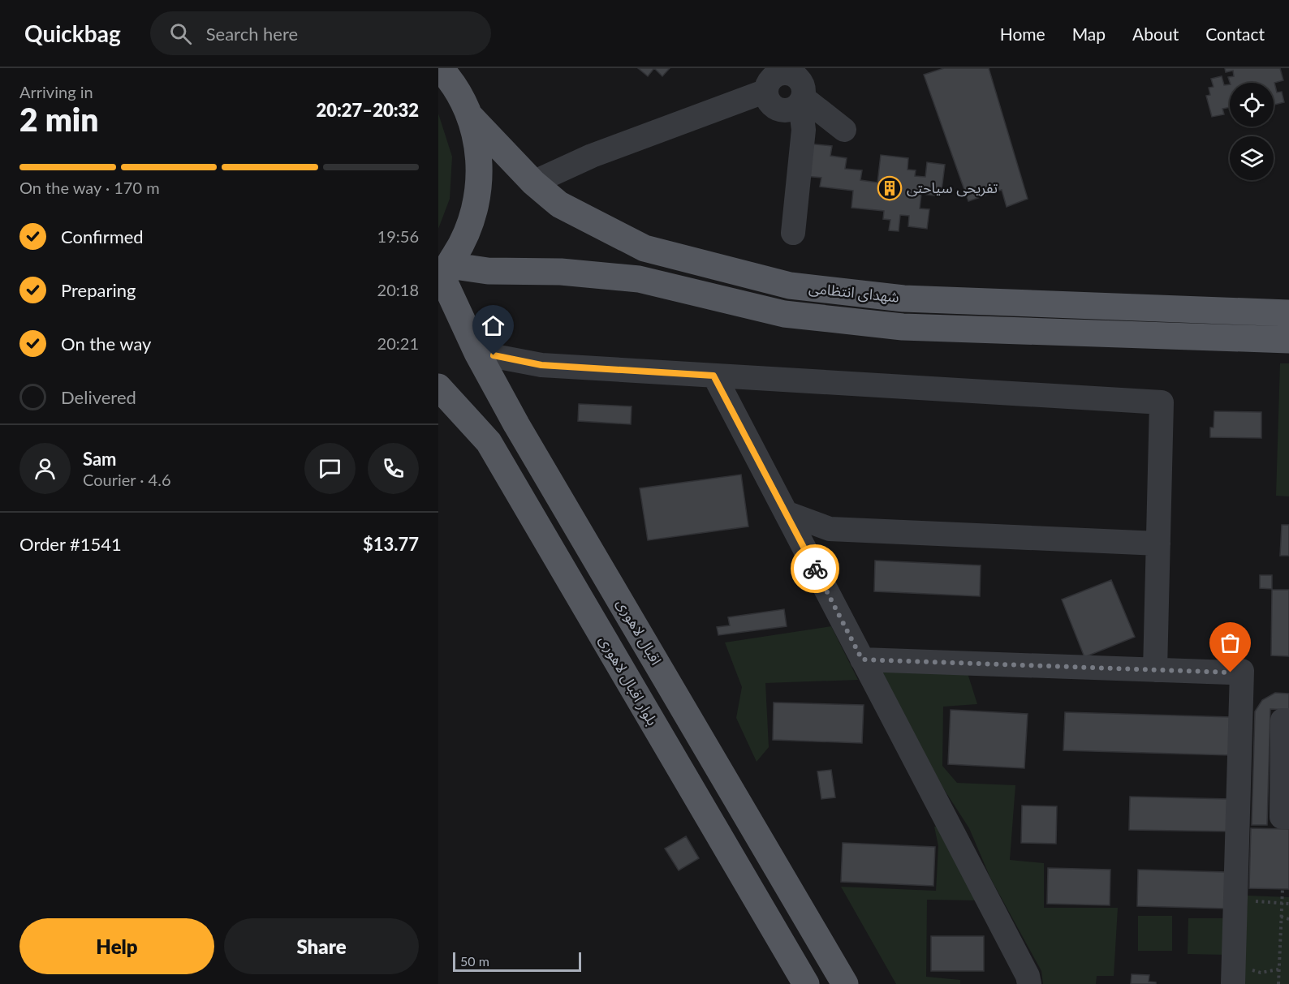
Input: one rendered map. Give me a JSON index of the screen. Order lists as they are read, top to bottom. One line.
{"streets":{"main road":["شهدای انتظامی","اقبال لاهوری","بلوار اقبال لاهوری"]},"crossings":[["شهدای انتظامی","اقبال لاهوری"]],"places":{"building":["تفریحی سیاحتی"]},"scale_bar":"50 m","page":{"header":"Quickbag","search":"Search here","nav":["Home","Map","About","Contact"],"heading":["2 min","Arriving in","20:27–20:32"],"panel":["Sam","Courier · 4.6","Order #1541","$13.77"],"bar":"On the way · 170 m","list":[["Confirmed","19:56"],["Preparing","20:18"],["On the way","20:21"],"Delivered"],"buttons":["Help","Share"],"scale":"50 m"}}
